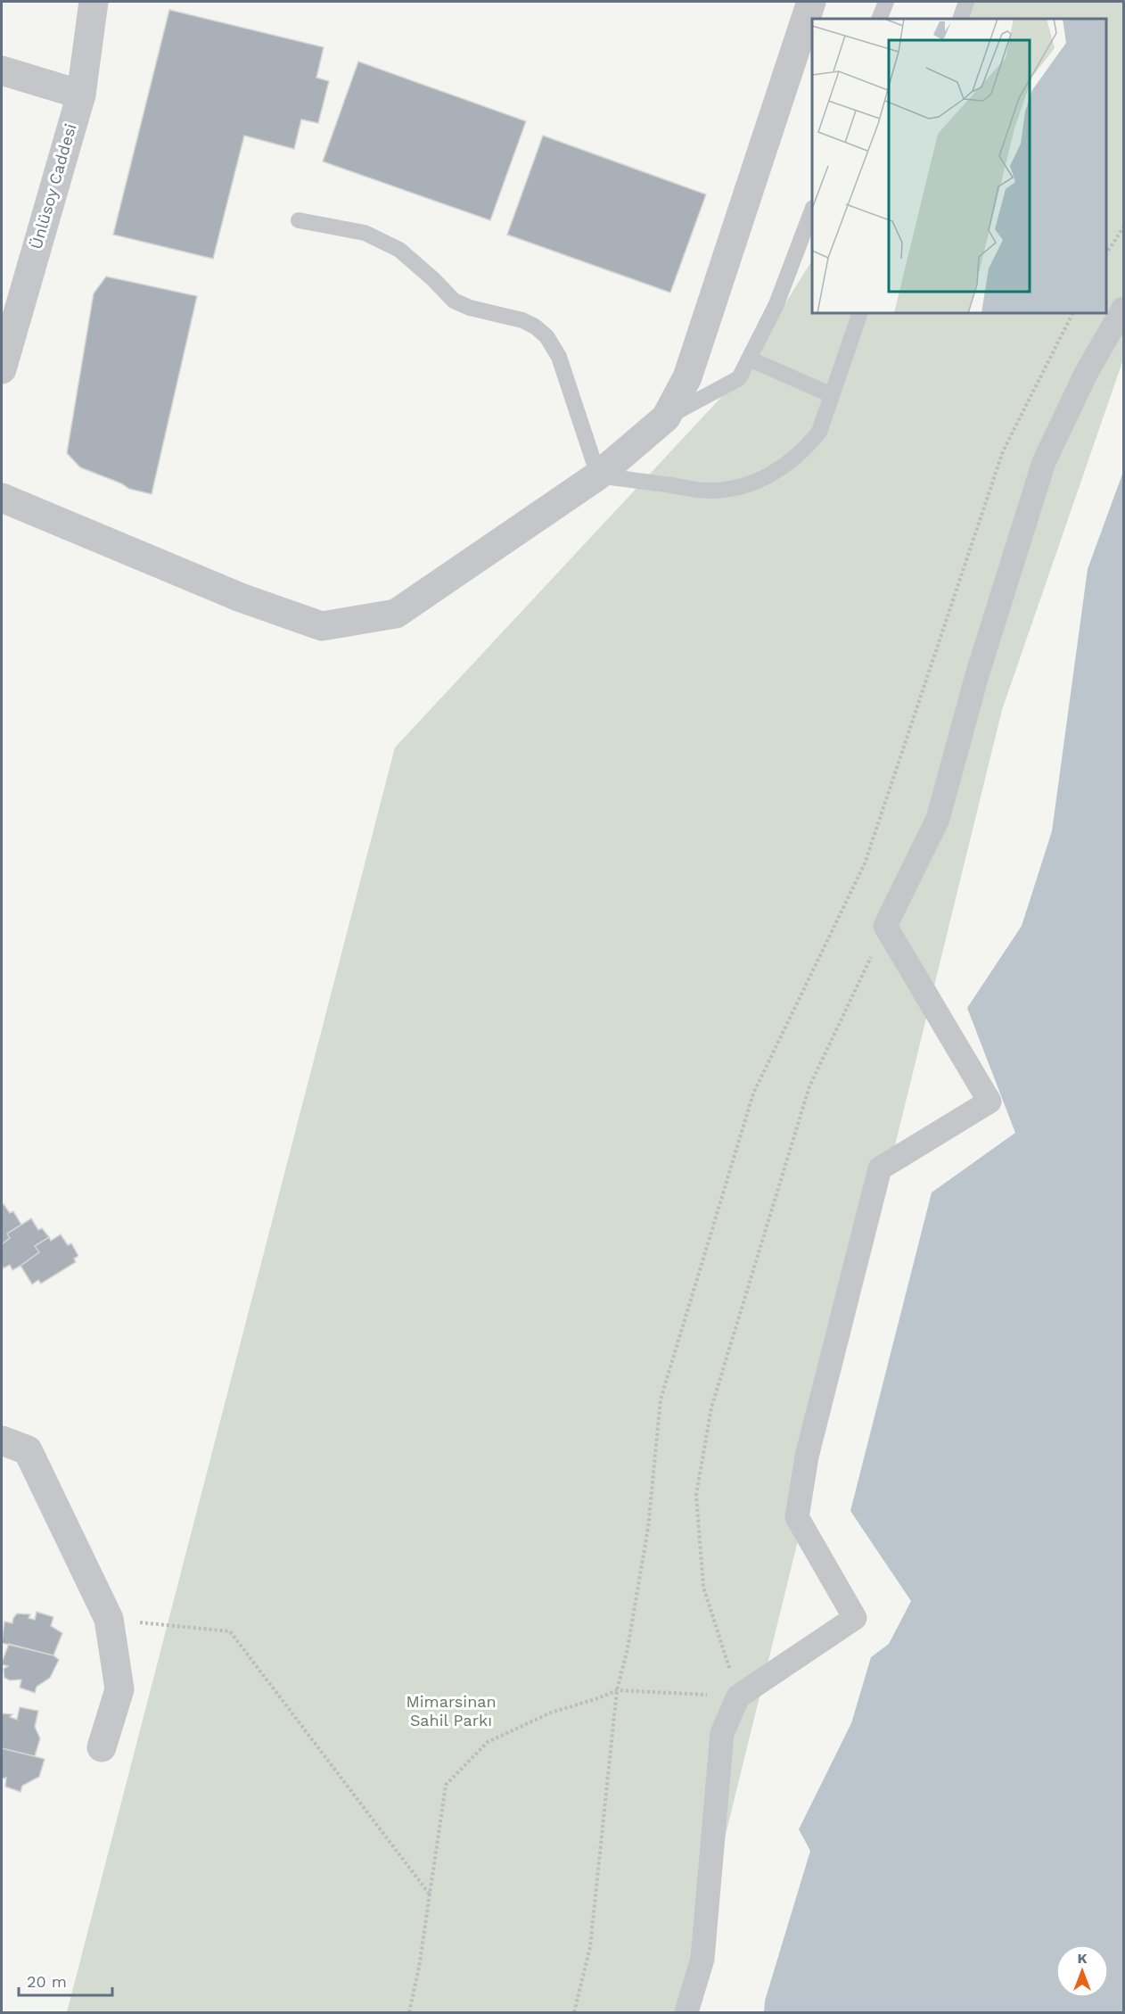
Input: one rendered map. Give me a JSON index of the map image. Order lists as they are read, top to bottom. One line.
{"streets":{"street":["Ünlüsoy Caddesi"]},"parks":["Mimarsinan Sahil Parkı"],"scale_bar":"20 m","north":"top"}
